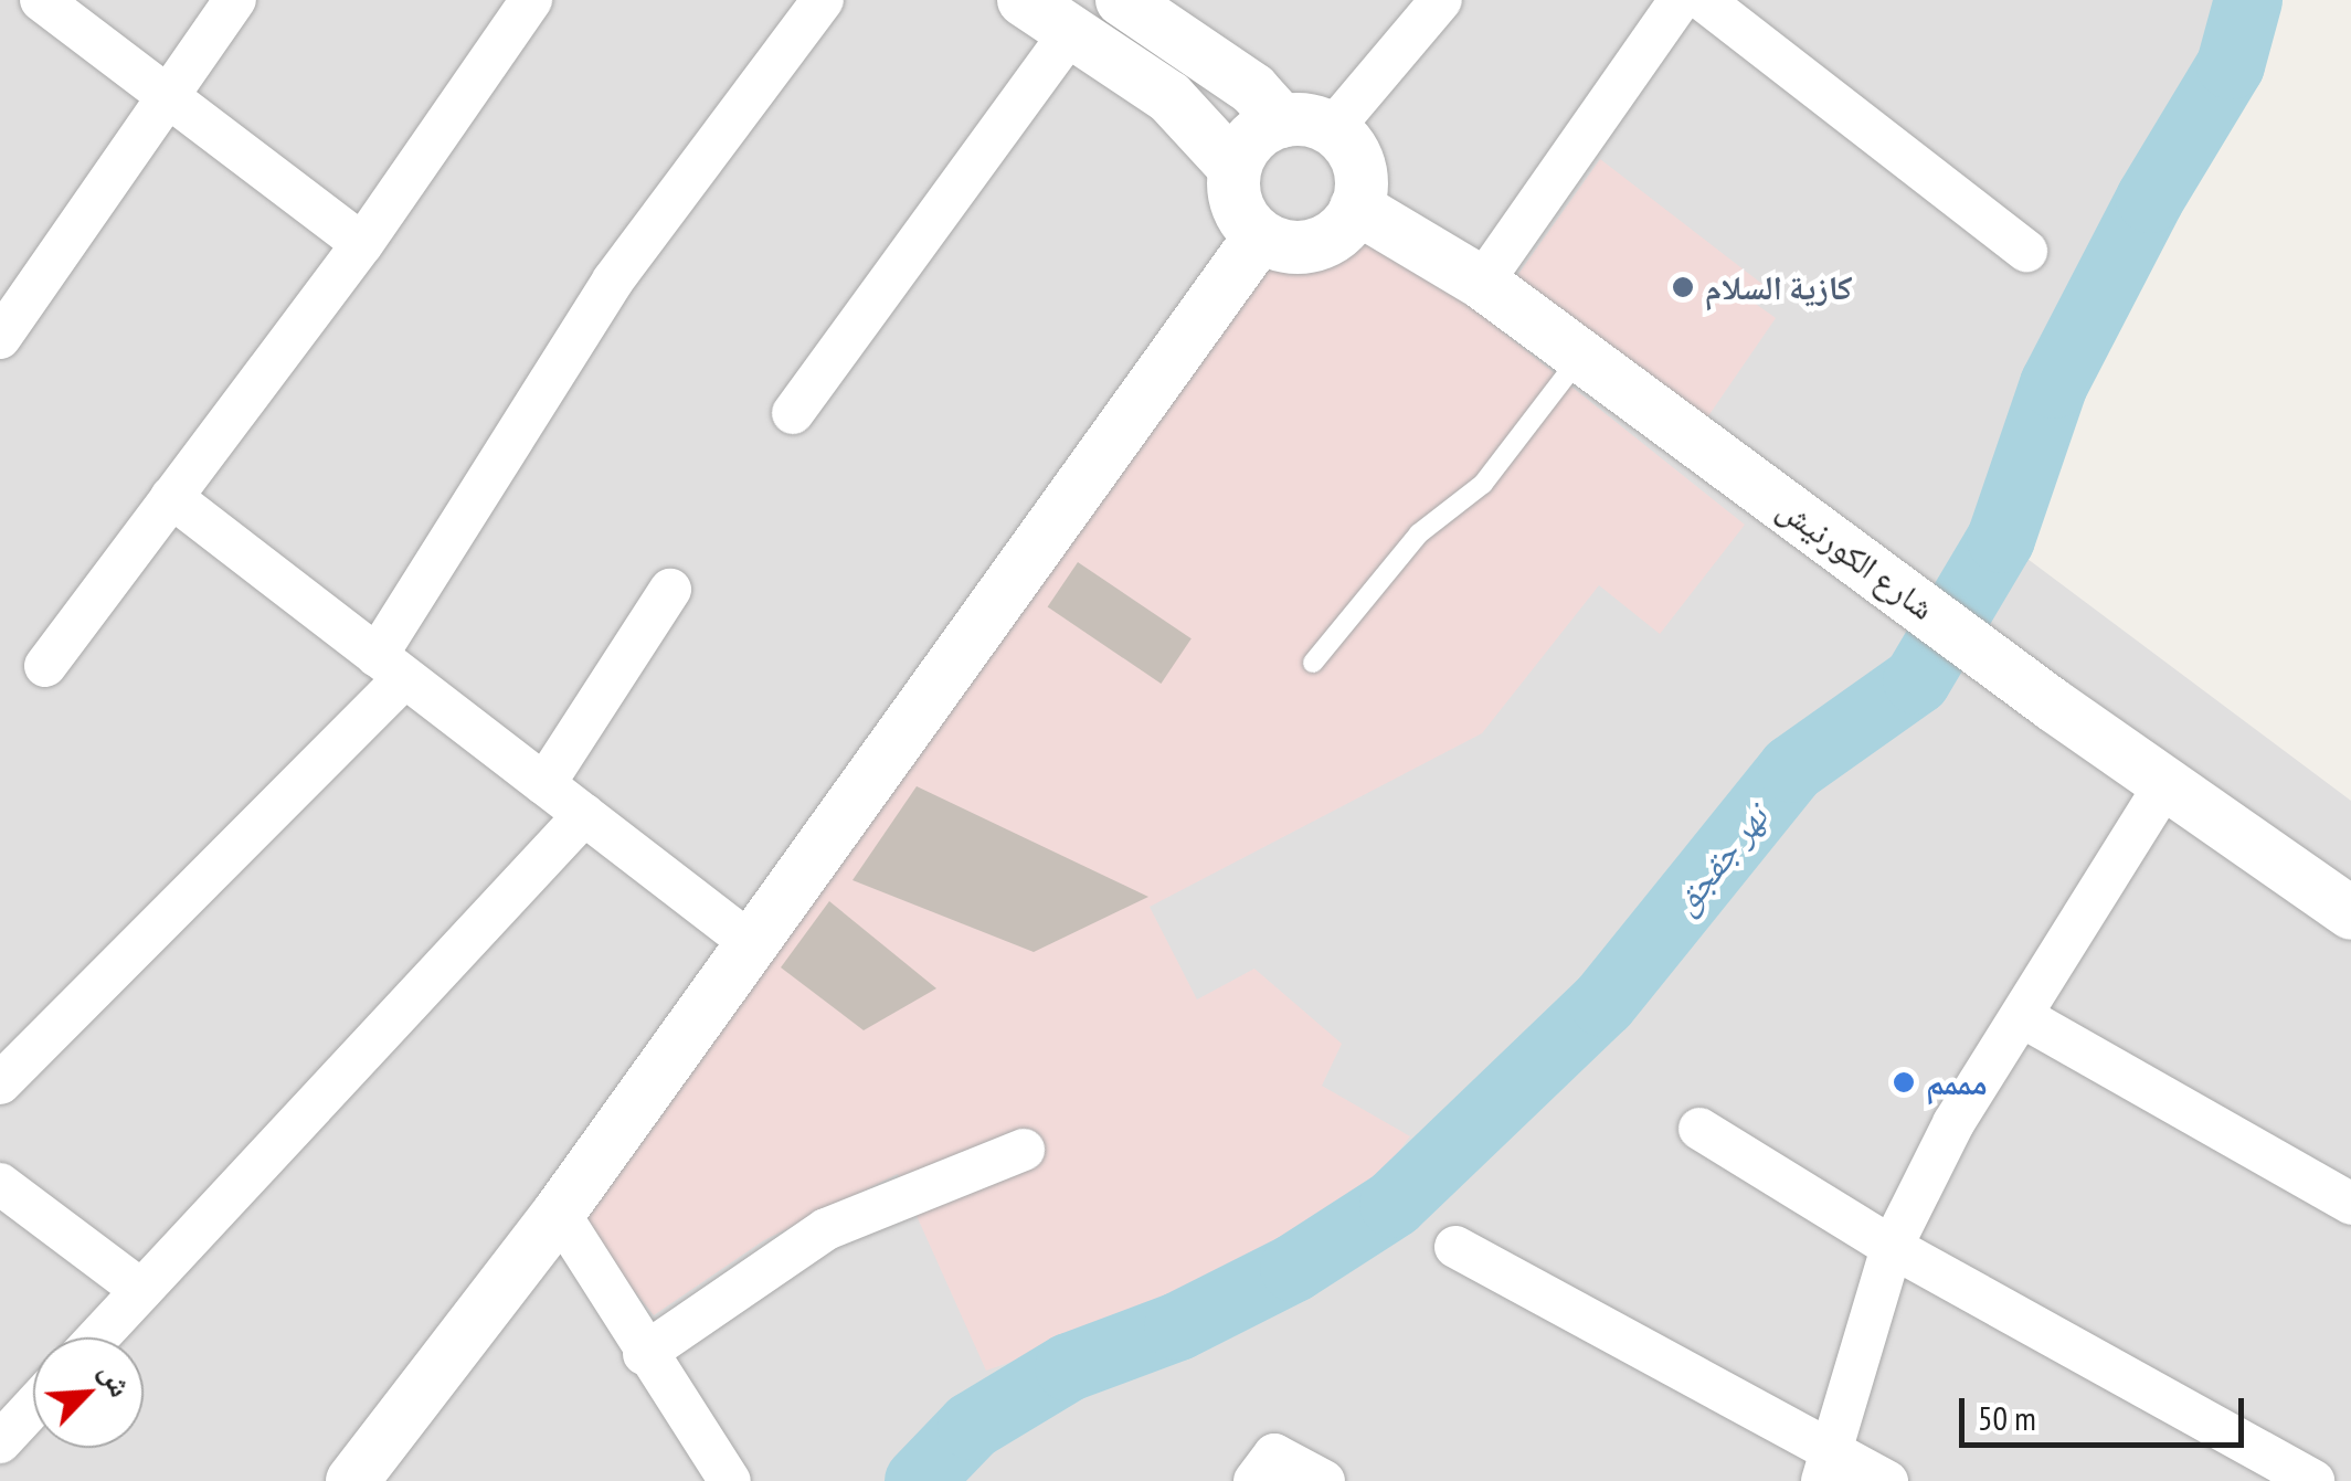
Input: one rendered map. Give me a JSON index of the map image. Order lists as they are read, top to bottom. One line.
{"streets":{"street":["شارع الكورنيش"]},"water":["نهر جقجق"],"places":["كازية السلام","مممم"],"scale_bar":"50 m","north":"top right"}
